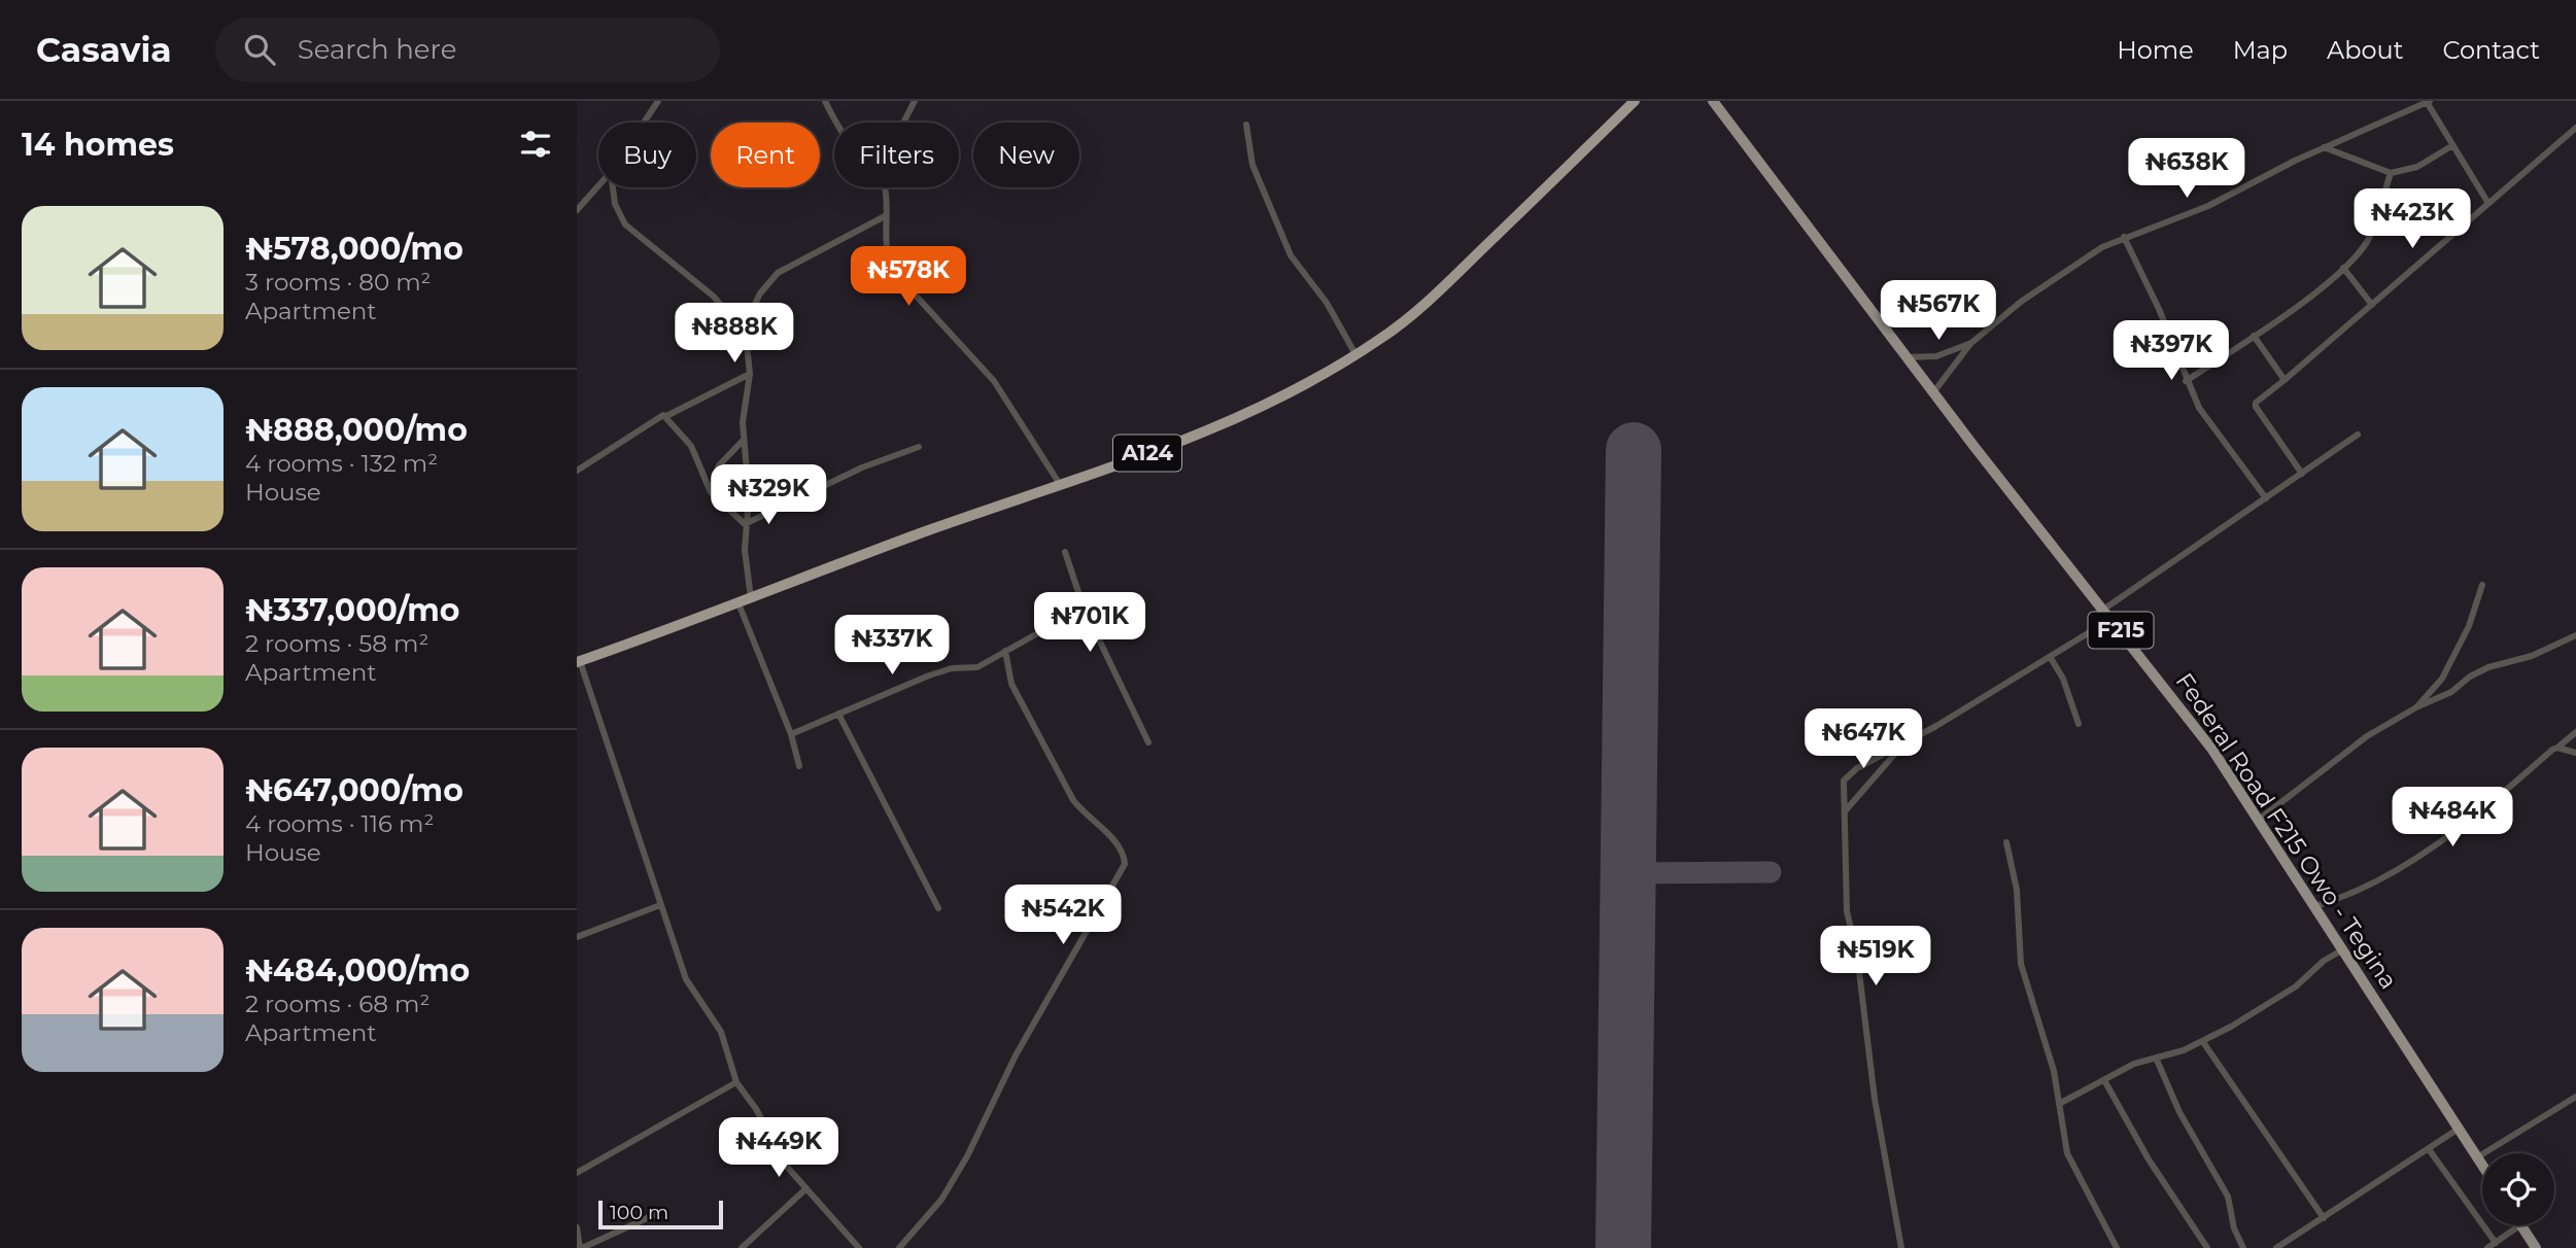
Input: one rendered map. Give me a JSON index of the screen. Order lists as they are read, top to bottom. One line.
{"streets":{"highway":["A124"],"main road":["F215","Federal Road F215 Owo - Tegina"]},"scale_bar":"100 m","page":{"header":"Casavia","search":"Search here","nav":["Home","Map","About","Contact"],"heading":"14 homes","chip":["Buy","Rent","Filters","New"],"price":["₦638K","₦423K","₦578K","₦567K","₦888K","₦397K","₦329K","₦701K","₦337K","₦647K","₦484K","₦542K","₦519K","₦449K"],"list":[{"name":"₦578,000/mo","note":"3 rooms · 80 m² · Apartment"},{"name":"₦888,000/mo","note":"4 rooms · 132 m² · House"},{"name":"₦337,000/mo","note":"2 rooms · 58 m² · Apartment"},{"name":"₦647,000/mo","note":"4 rooms · 116 m² · House"},{"name":"₦484,000/mo","note":"2 rooms · 68 m² · Apartment"}],"scale":"100 m"}}
